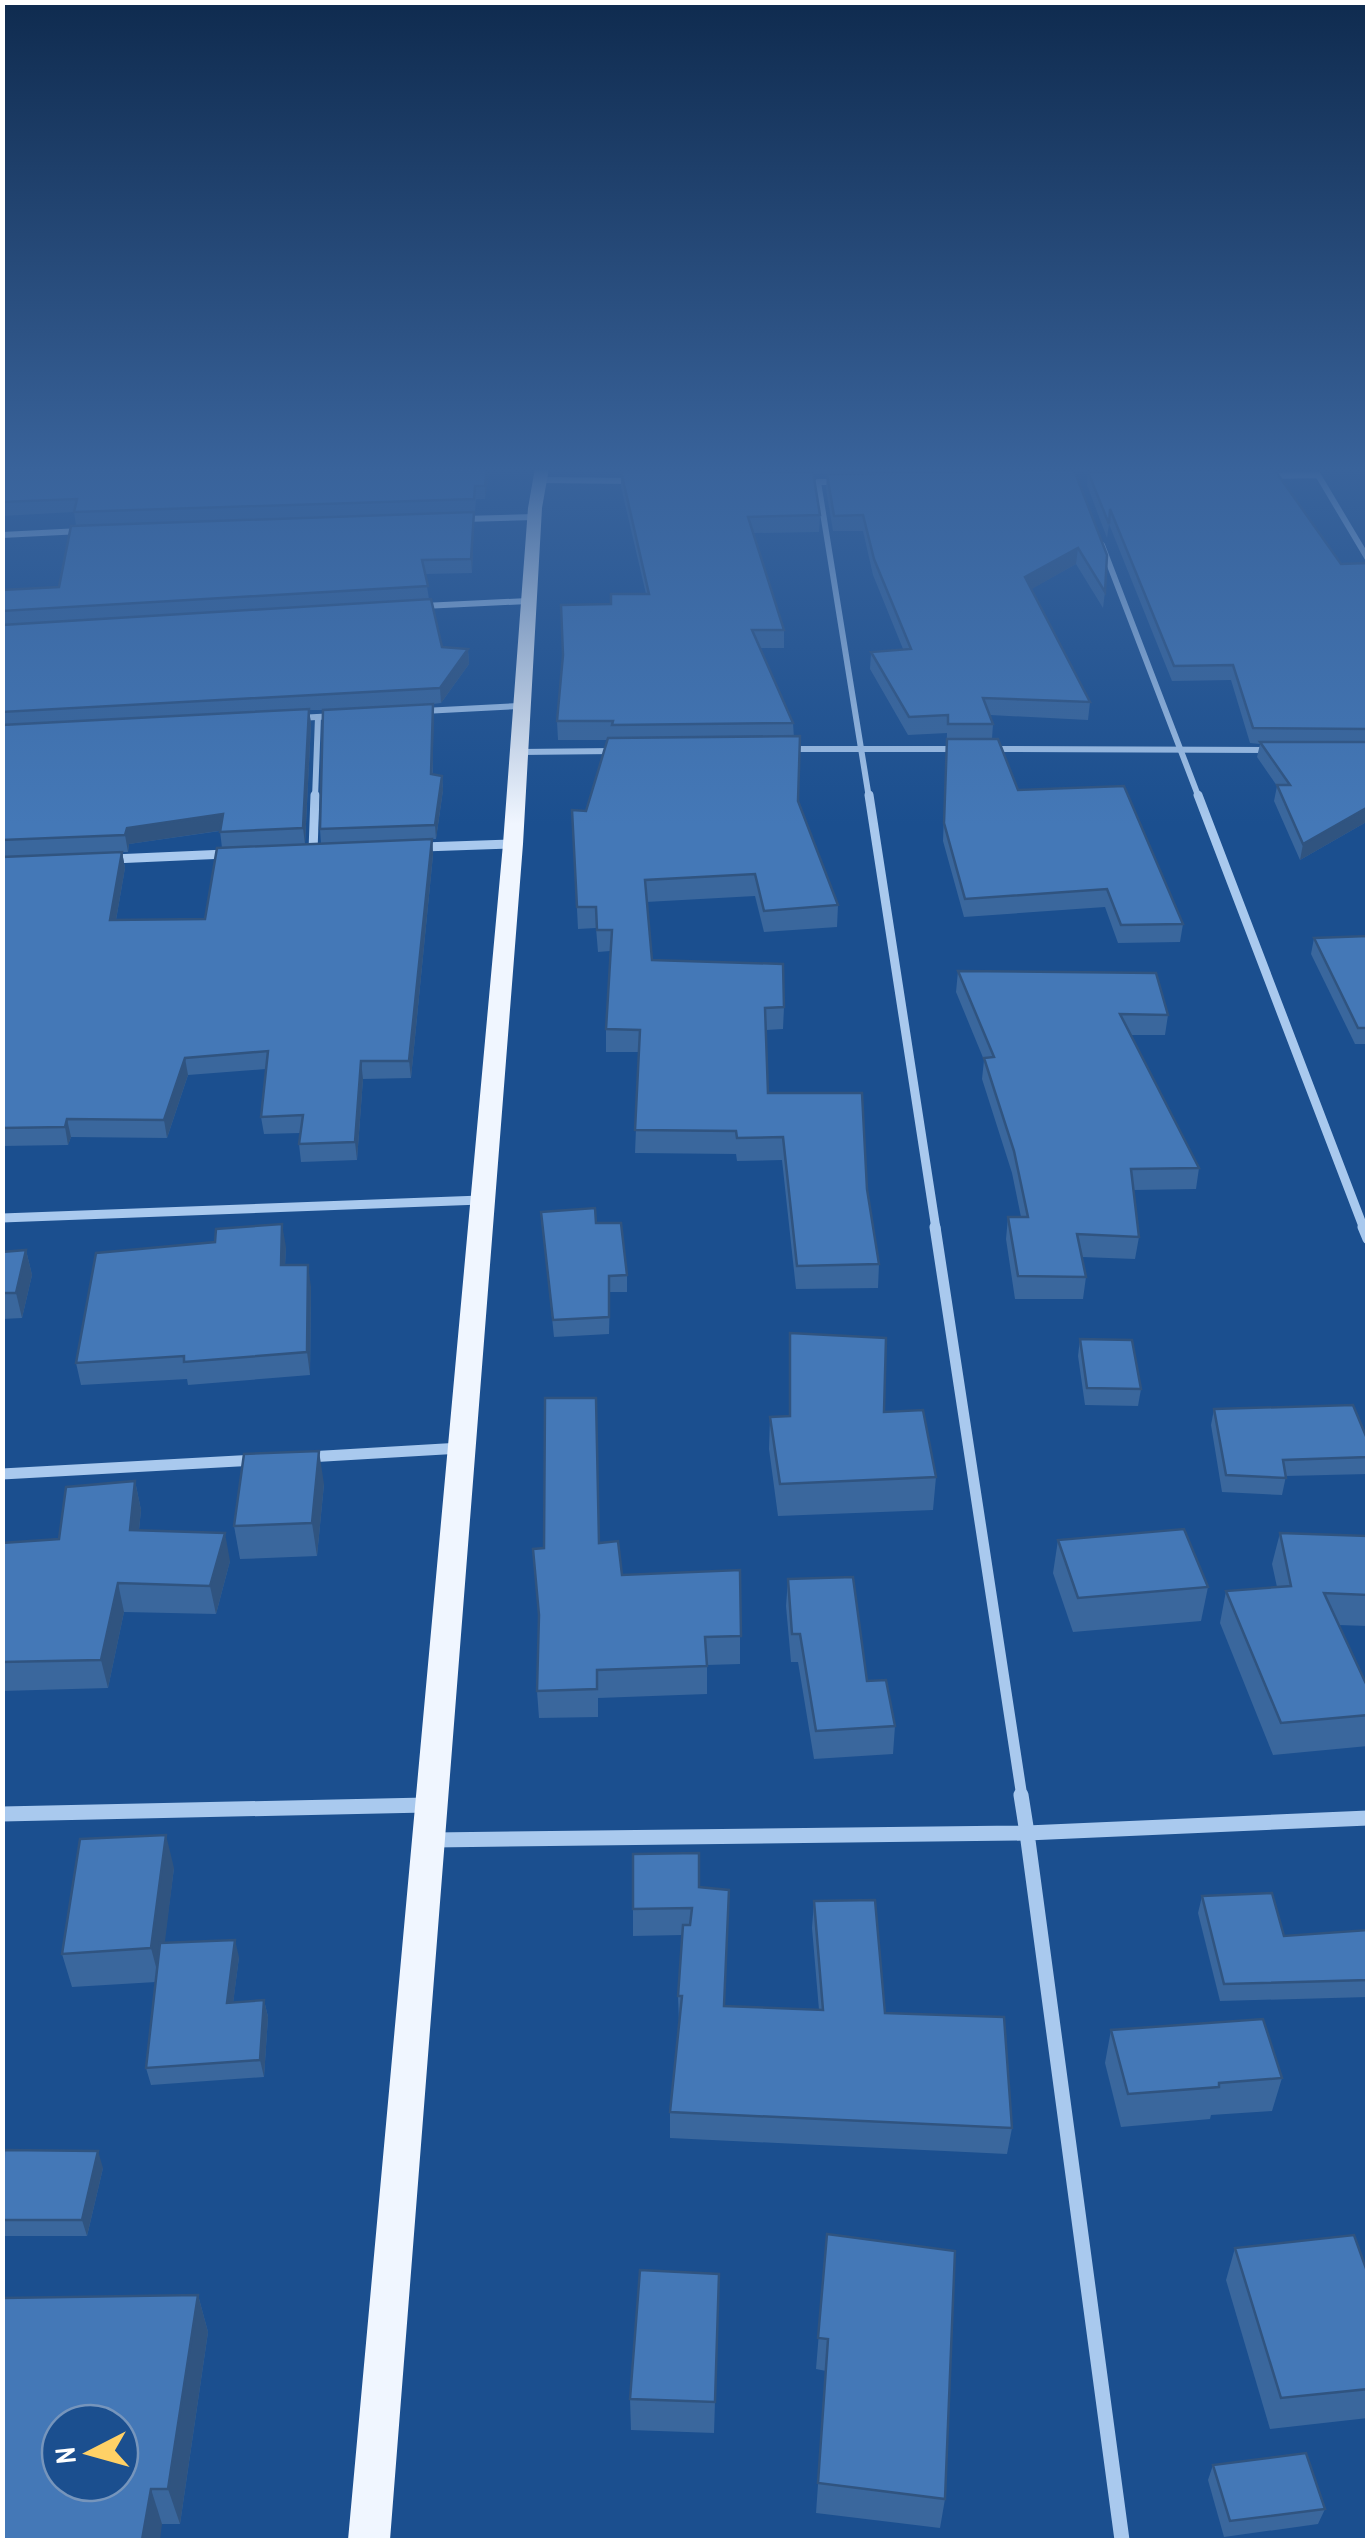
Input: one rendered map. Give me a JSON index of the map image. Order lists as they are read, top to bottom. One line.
{"north":"left"}
